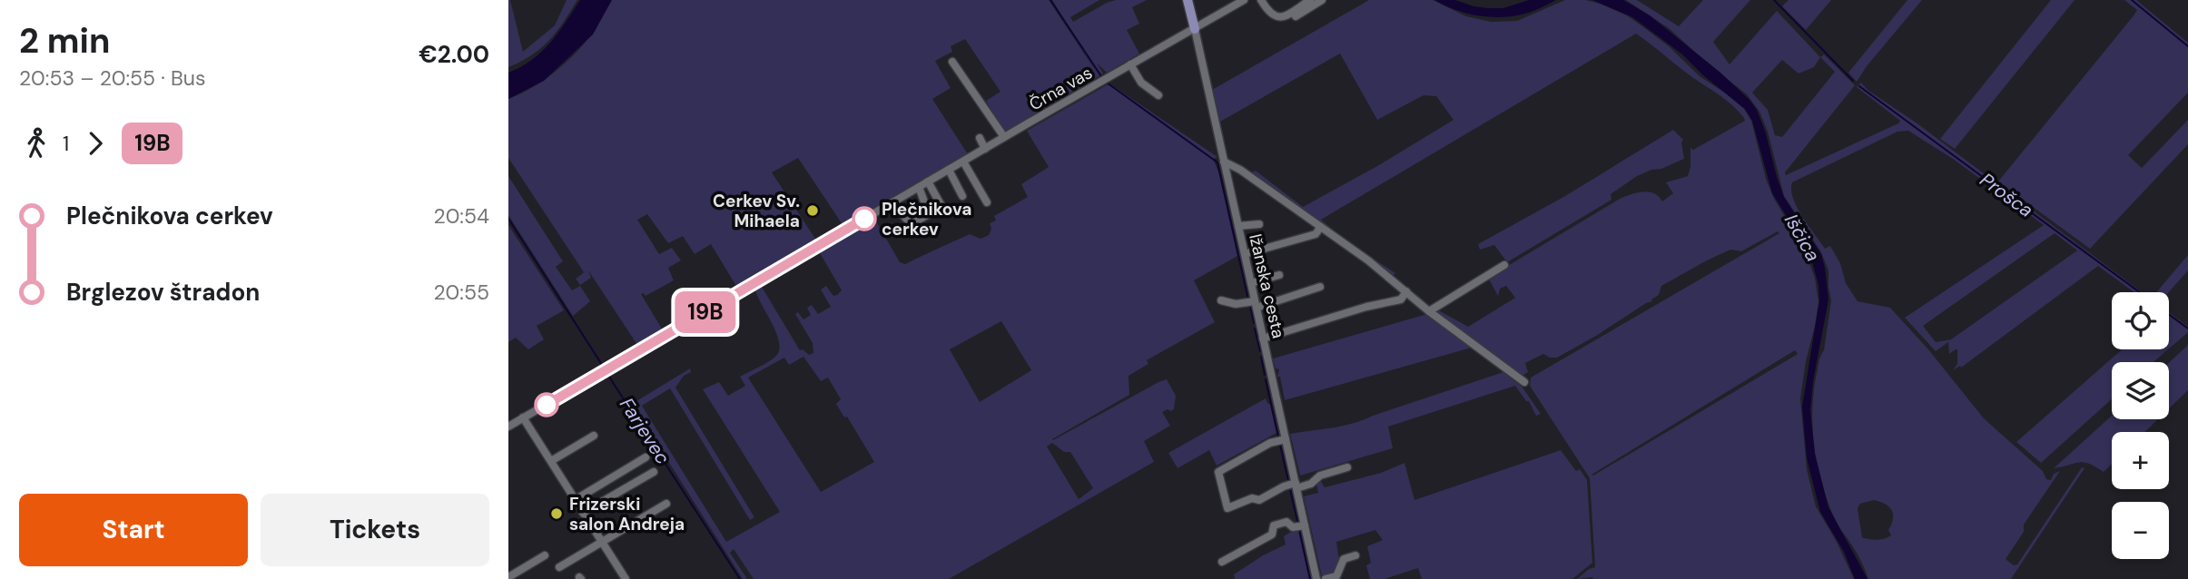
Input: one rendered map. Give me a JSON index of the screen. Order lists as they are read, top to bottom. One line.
{"streets":{"main road":["Ižanska cesta"],"street":["Črna vas"]},"crossings":[["Črna vas","Ižanska cesta"]],"water":["Prošca","Iščica","Farjevec"],"places":["Cerkev Sv. Mihaela","Plečnikova cerkev","Frizerski salon Andreja"],"lines":["bus line 19B"],"page":{"heading":["2 min","20:53 – 20:55 · Bus","€2.00"],"on_map":"19B","legs":["1","19B"],"list":[{"name":"Plečnikova cerkev","value":"20:54"},{"name":"Brglezov štradon","value":"20:55"}],"map_buttons":["+","−"],"buttons":["Start","Tickets"]}}
